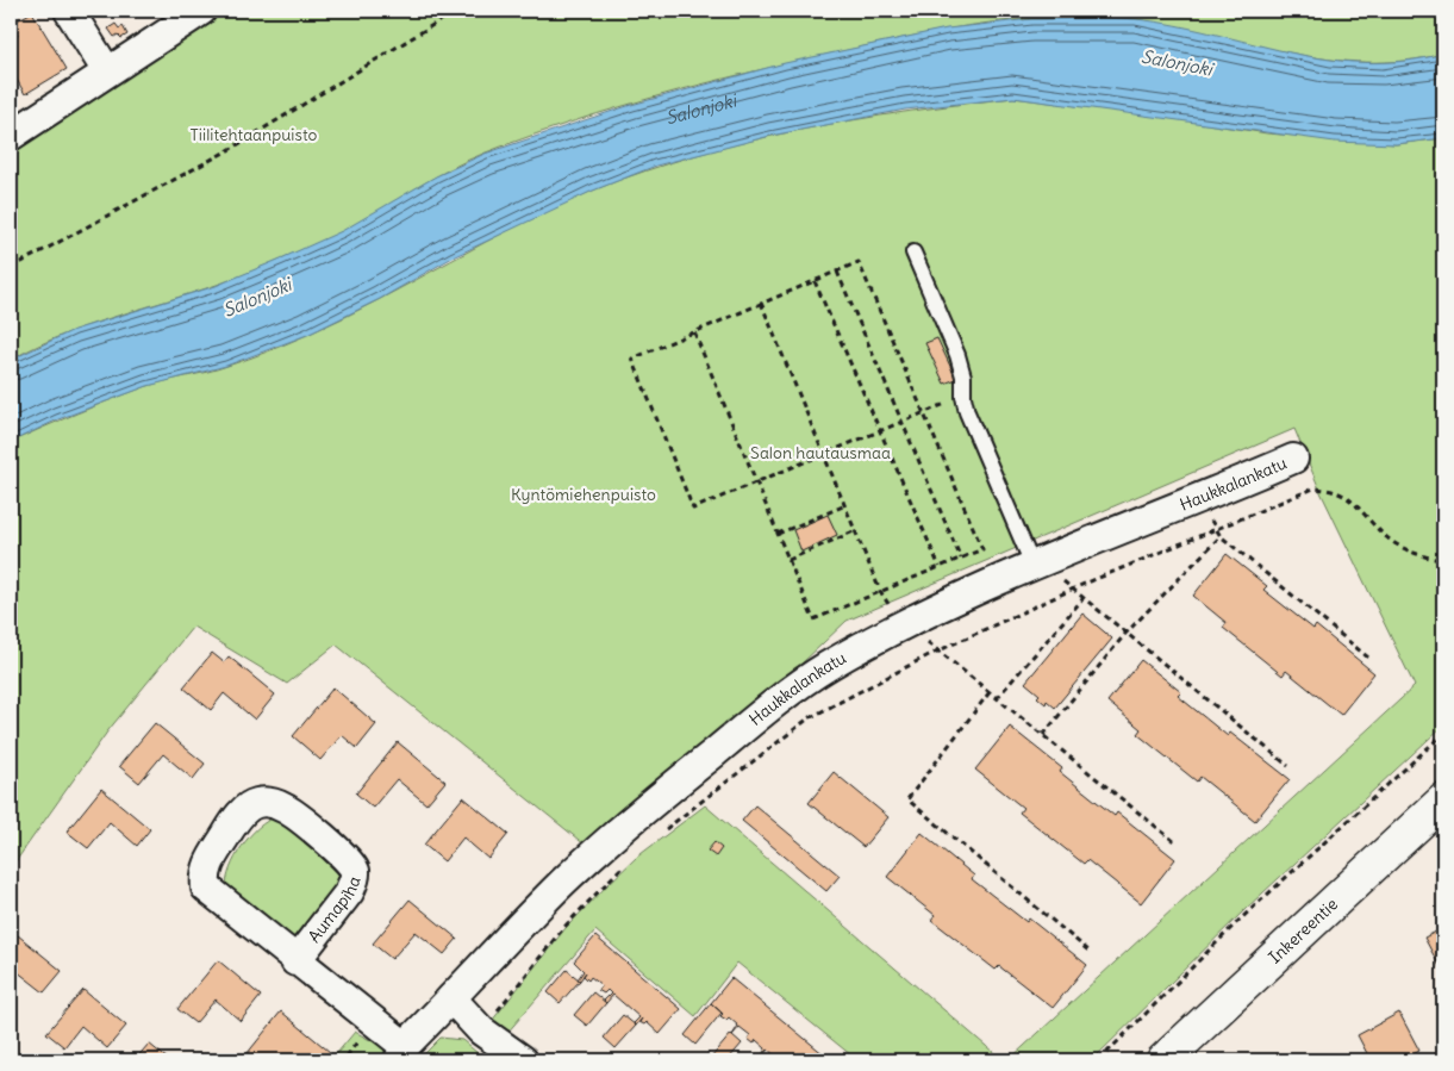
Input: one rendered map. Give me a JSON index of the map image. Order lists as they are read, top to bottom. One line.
{"streets":{"street":["Haukkalankatu","Aumapiha","Inkereentie"]},"crossings":[["Haukkalankatu","Aumapiha"]],"water":["Salonjoki"],"parks":["Tiilitehtaanpuisto","Salon hautausmaa","Kyntömiehenpuisto"]}
